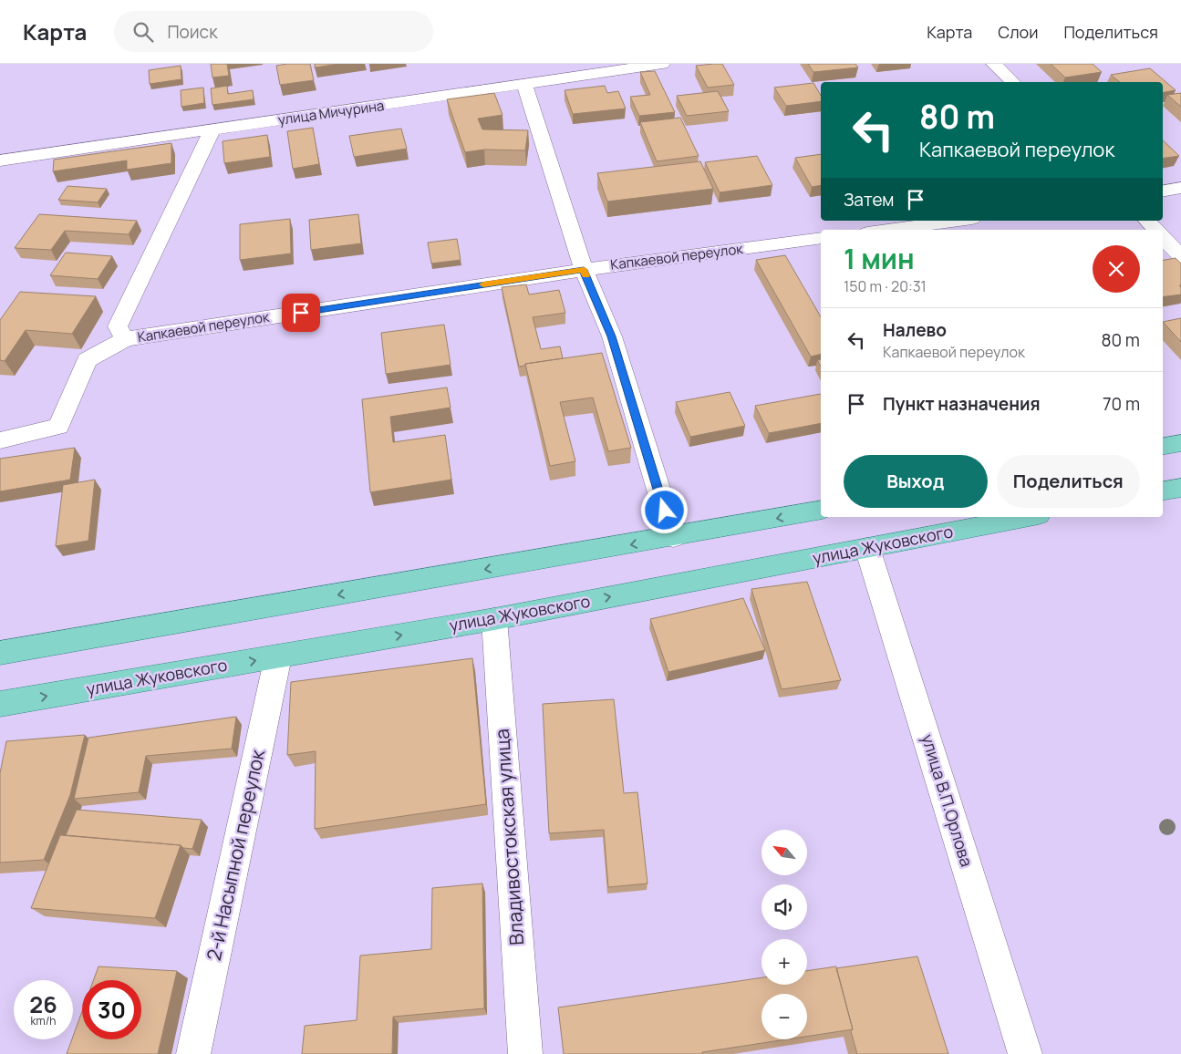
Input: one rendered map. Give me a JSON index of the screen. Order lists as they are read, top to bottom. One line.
{"streets":{"main road":["улица Жуковского"],"street":["улица Мичурина","Капкаевой переулок","улица В.П.Орлова","Владивостокская улица","2-й Насыпной переулок"]},"crossings":[["улица Жуковского","улица В.П.Орлова"],["улица Жуковского","Владивостокская улица"],["улица Жуковского","2-й Насыпной переулок"]],"north":"top left","page":{"header":"Карта","search":"Поиск","nav":["Карта","Слои","Поделиться"],"turn":["80 m","Капкаевой переулок"],"then":"Затем","heading":["1 мин","150 m · 20:31"],"list":[{"name":"Налево","note":"Капкаевой переулок","value":"80 m"},{"name":"Пункт назначения","value":"70 m"}],"buttons":["Выход","Поделиться"],"map_buttons":["+","−"],"speed":"26 km/h","limit":"30"}}
